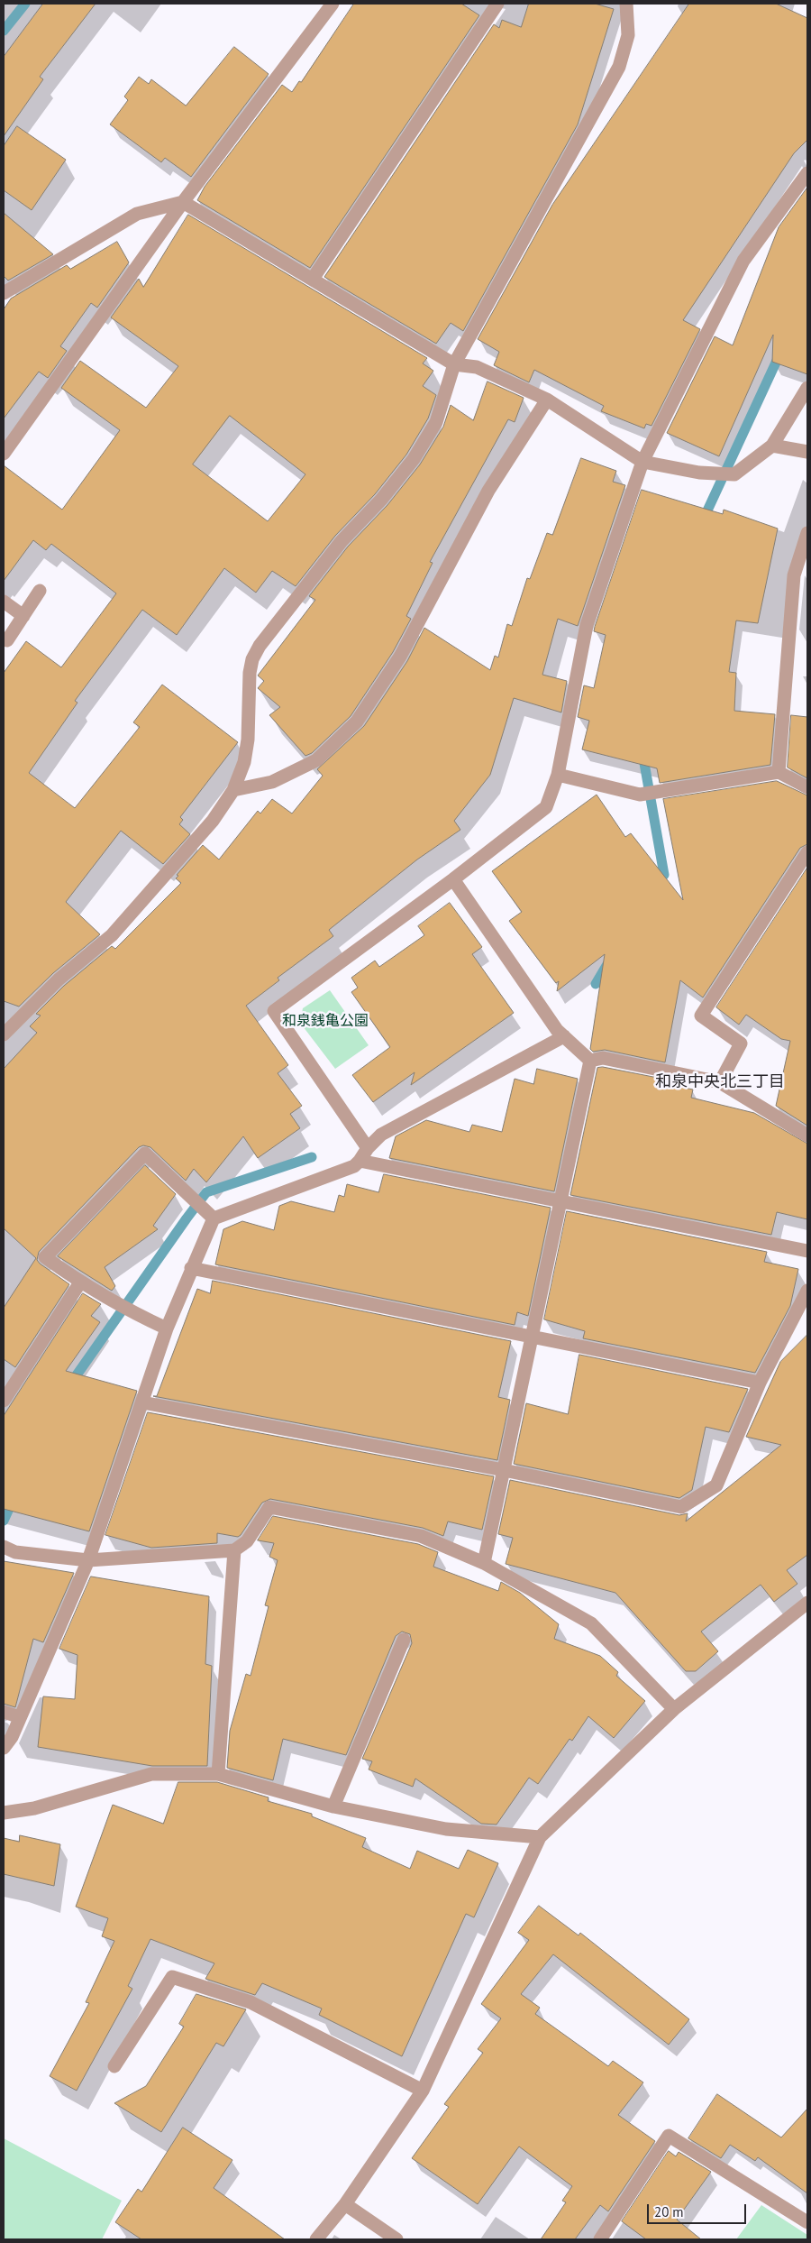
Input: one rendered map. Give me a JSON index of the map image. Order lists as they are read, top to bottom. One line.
{"districts":["和泉中央北三丁目"],"parks":["和泉銭亀公園"],"scale_bar":"20 m"}
